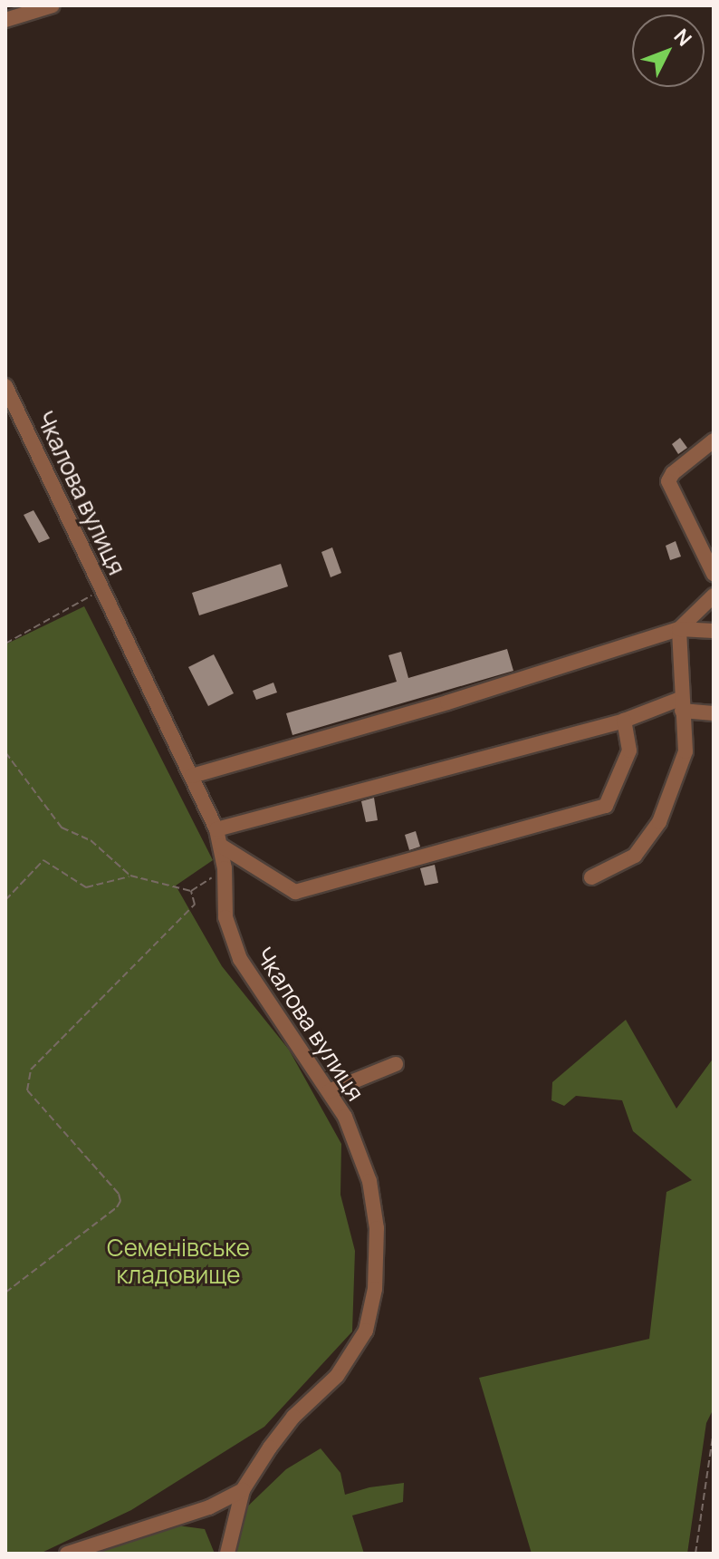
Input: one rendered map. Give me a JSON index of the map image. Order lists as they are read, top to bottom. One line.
{"streets":{"street":["Чкалова вулиця"]},"parks":["Семенівське кладовище"],"north":"top right"}
